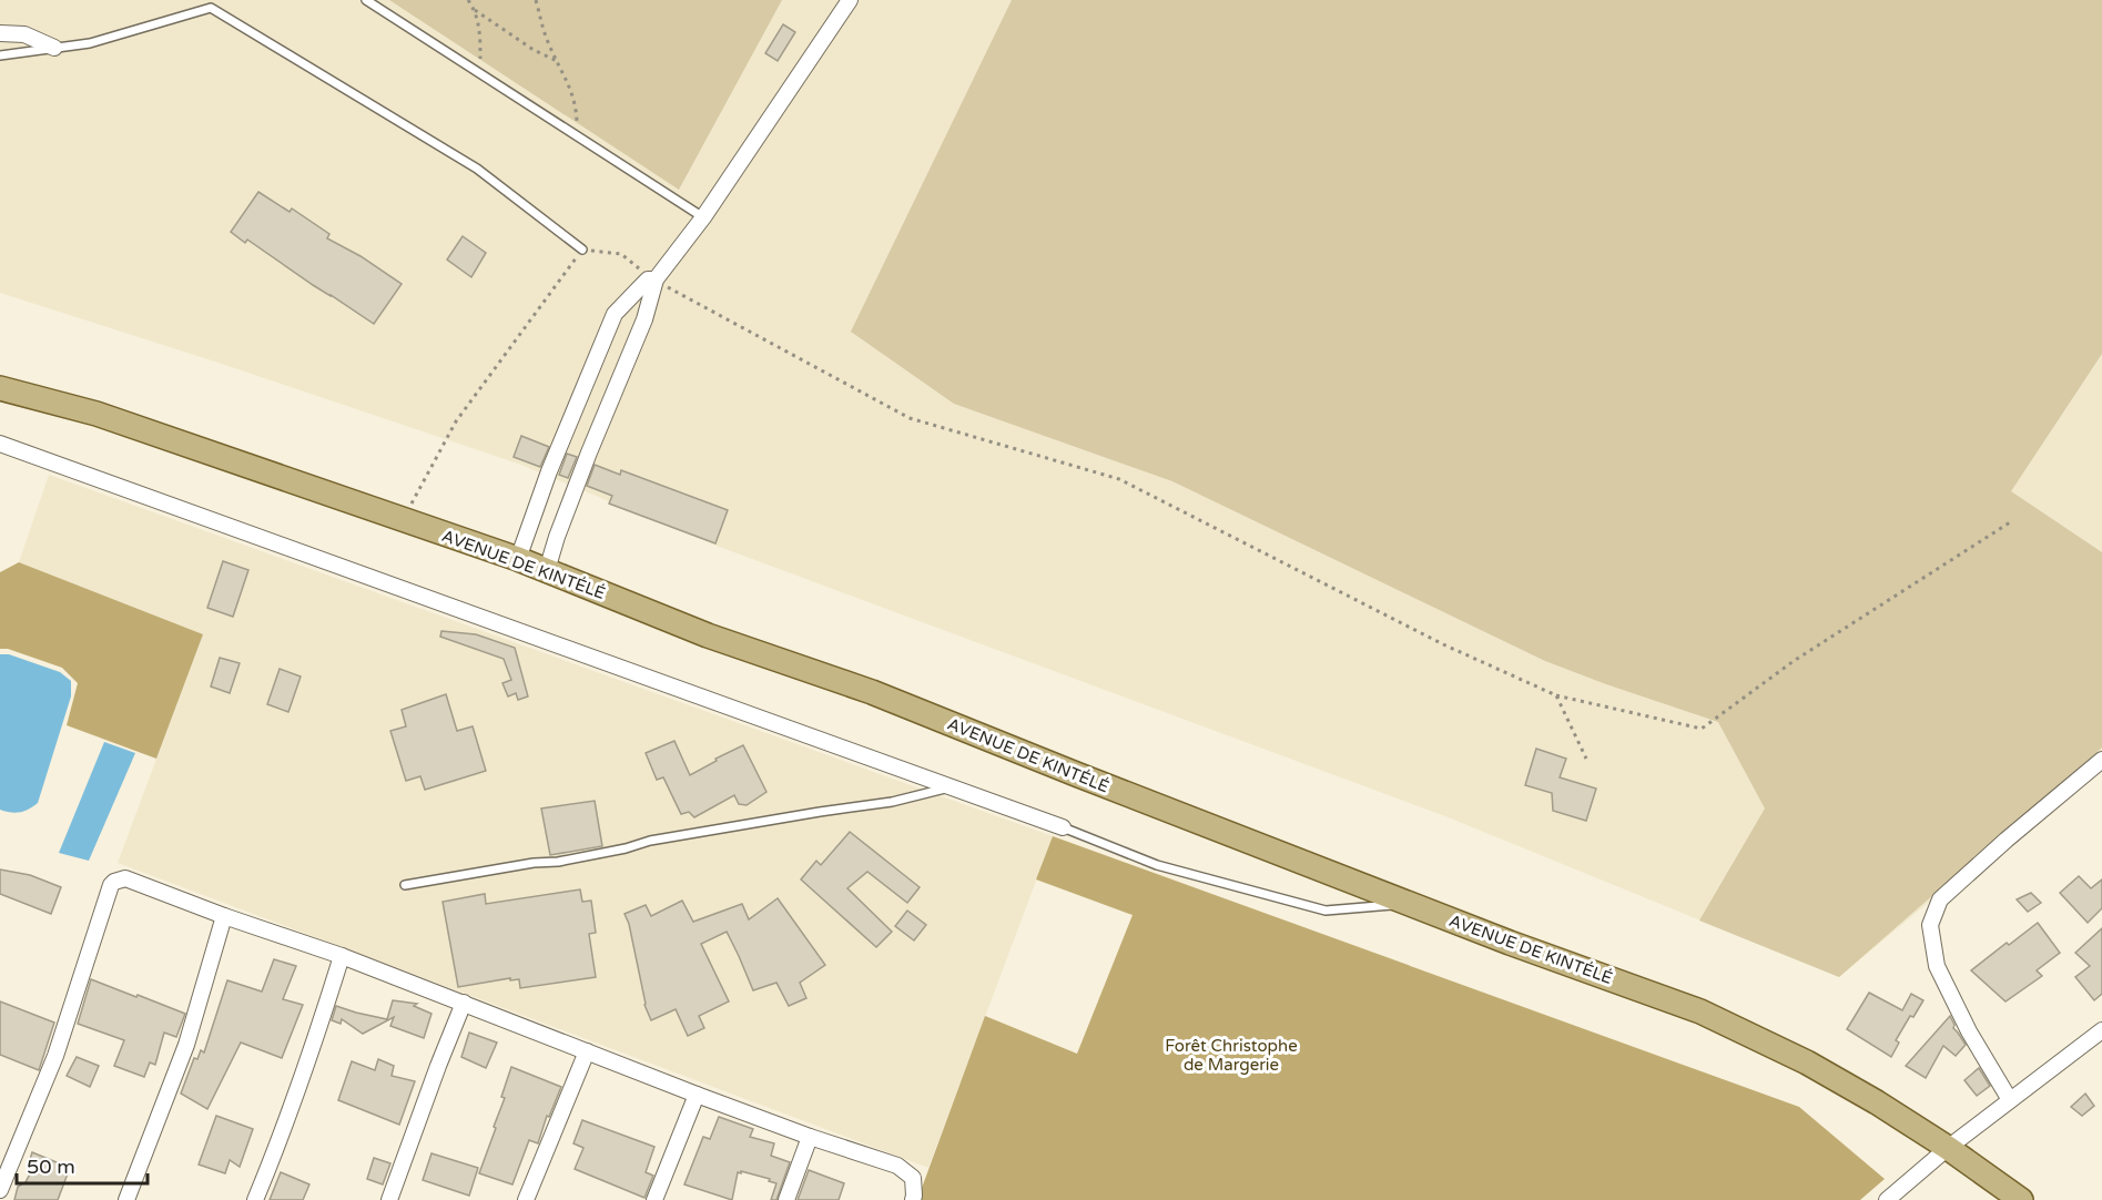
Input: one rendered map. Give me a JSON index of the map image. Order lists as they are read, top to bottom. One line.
{"streets":{"main road":["AVENUE DE KINTÉLÉ"]},"parks":["Forêt Christophe de Margerie"],"scale_bar":"50 m"}
